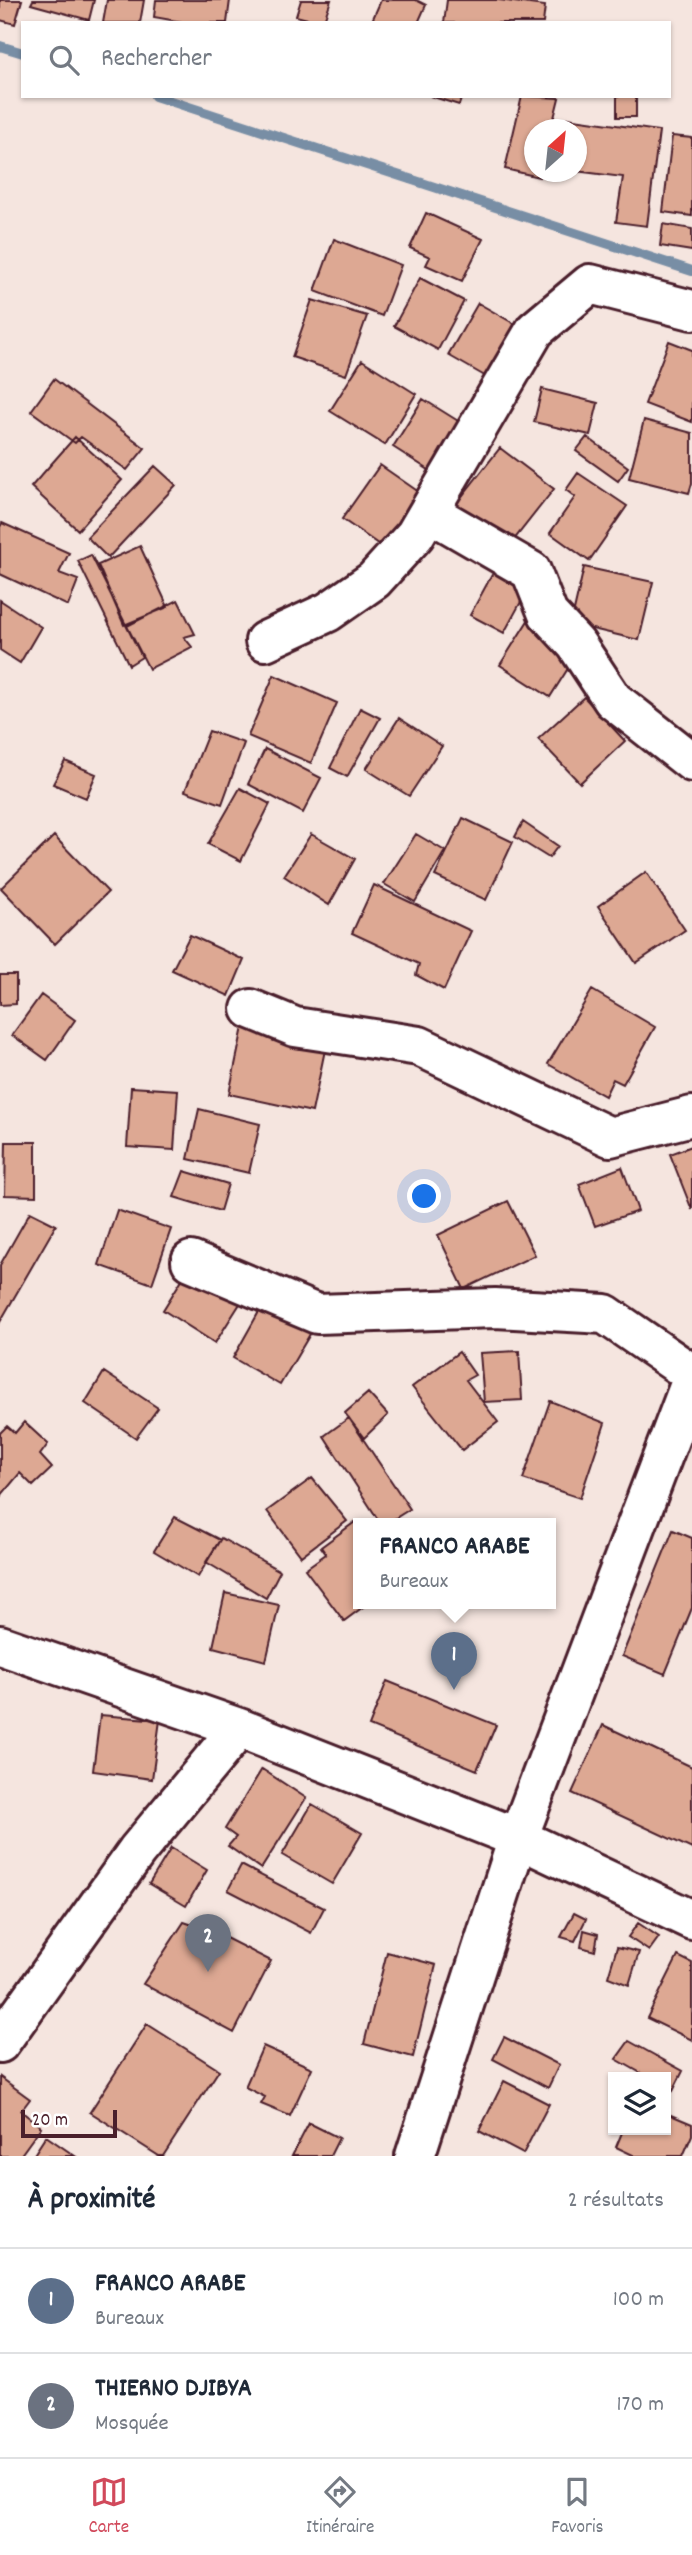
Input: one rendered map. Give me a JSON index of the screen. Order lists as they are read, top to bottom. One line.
{"scale_bar":"20 m","north":"top right","page":{"search":"Rechercher","popup":["FRANCO ARABE","Bureaux"],"pins":["1","2"],"scale":"20 m","heading":["À proximité","2 résultats"],"list":[{"mark":"1","name":"FRANCO ARABE","note":"Bureaux","value":"100 m"},{"mark":"2","name":"THIERNO DJIBYA","note":"Mosquée","value":"170 m"}],"nav":["Carte","Itinéraire","Favoris"]}}
